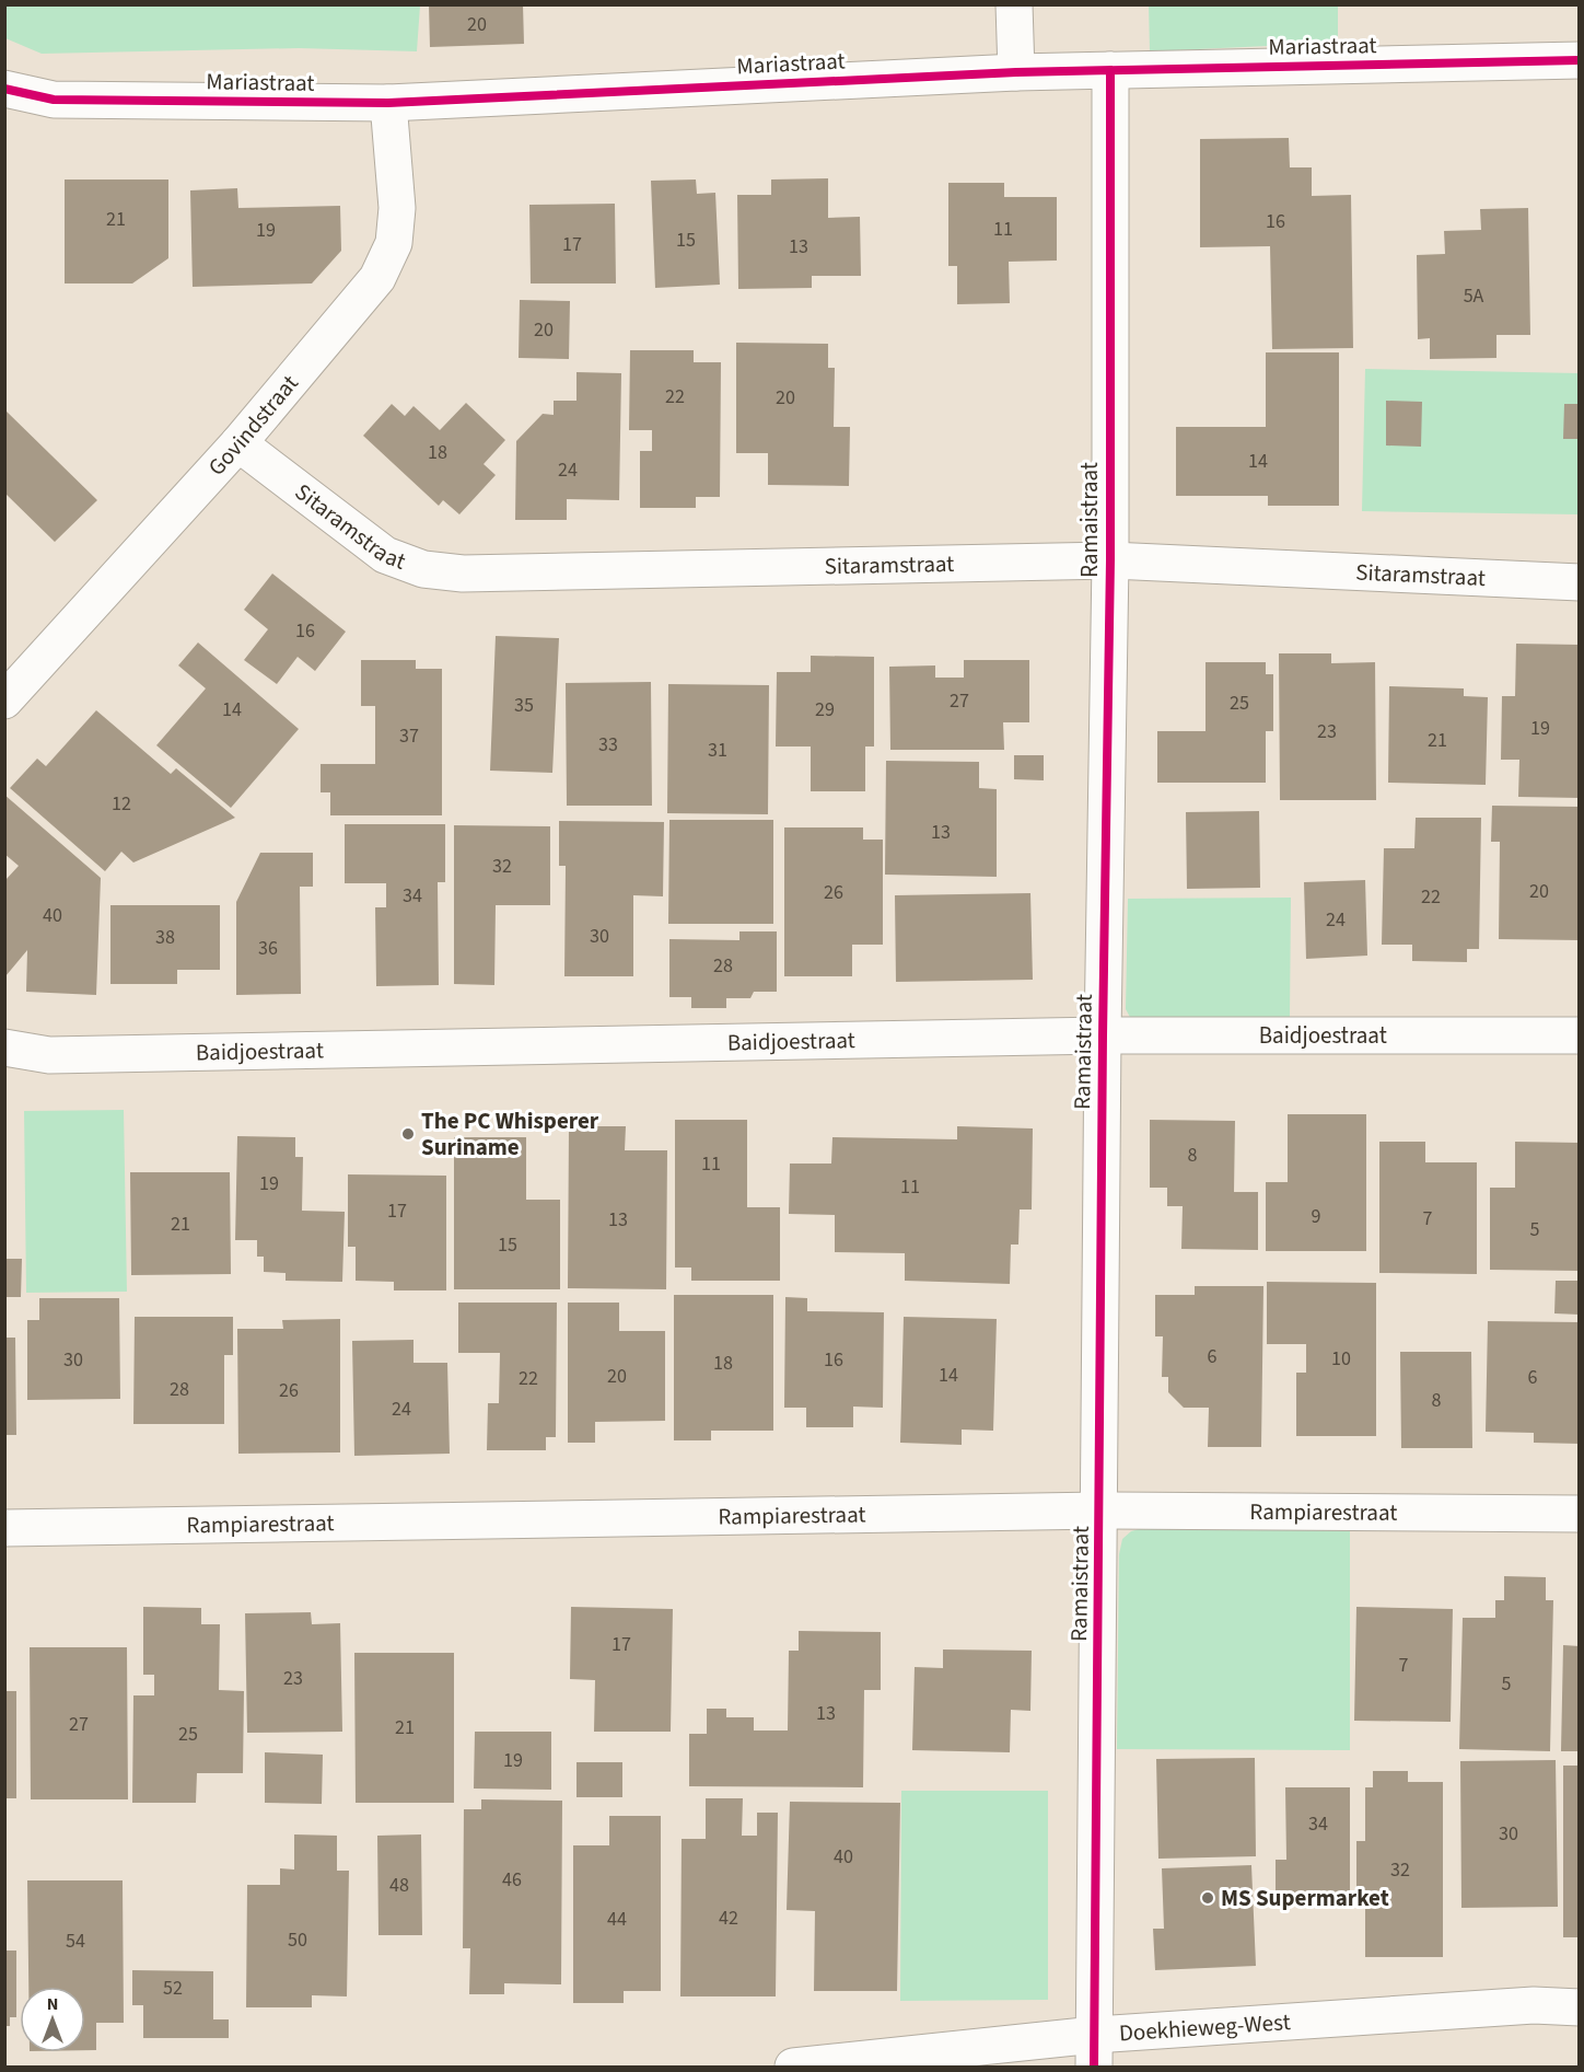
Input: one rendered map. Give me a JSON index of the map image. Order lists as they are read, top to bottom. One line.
{"streets":{"street":["Mariastraat","Govindstraat","Ramaistraat","Sitaramstraat","Baidjoestraat","Rampiarestraat","Doekhieweg-West"]},"crossings":[["Mariastraat","Govindstraat"],["Mariastraat","Ramaistraat"],["Govindstraat","Sitaramstraat"],["Ramaistraat","Sitaramstraat"],["Ramaistraat","Baidjoestraat"],["Ramaistraat","Rampiarestraat"],["Ramaistraat","Doekhieweg-West"]],"places":["The PC Whisperer Suriname","MS Supermarket"],"house_numbers":["20","21","16","11","19","15","17","13","5A","20","22","20","18","14","24","16","27","25","35","14","29","19","23","37","21","33","31","12","13","32","20","26","34","22","40","24","30","38","36","28","8","11","19","11","17","9","7","13","21","5","15","6","10","30","16","18","14","20","6","22","28","26","8","24","17","7","23","5","13","27","21","25","19","34","30","40","32","46","48","42","44","50","54","52"],"north":"top"}
